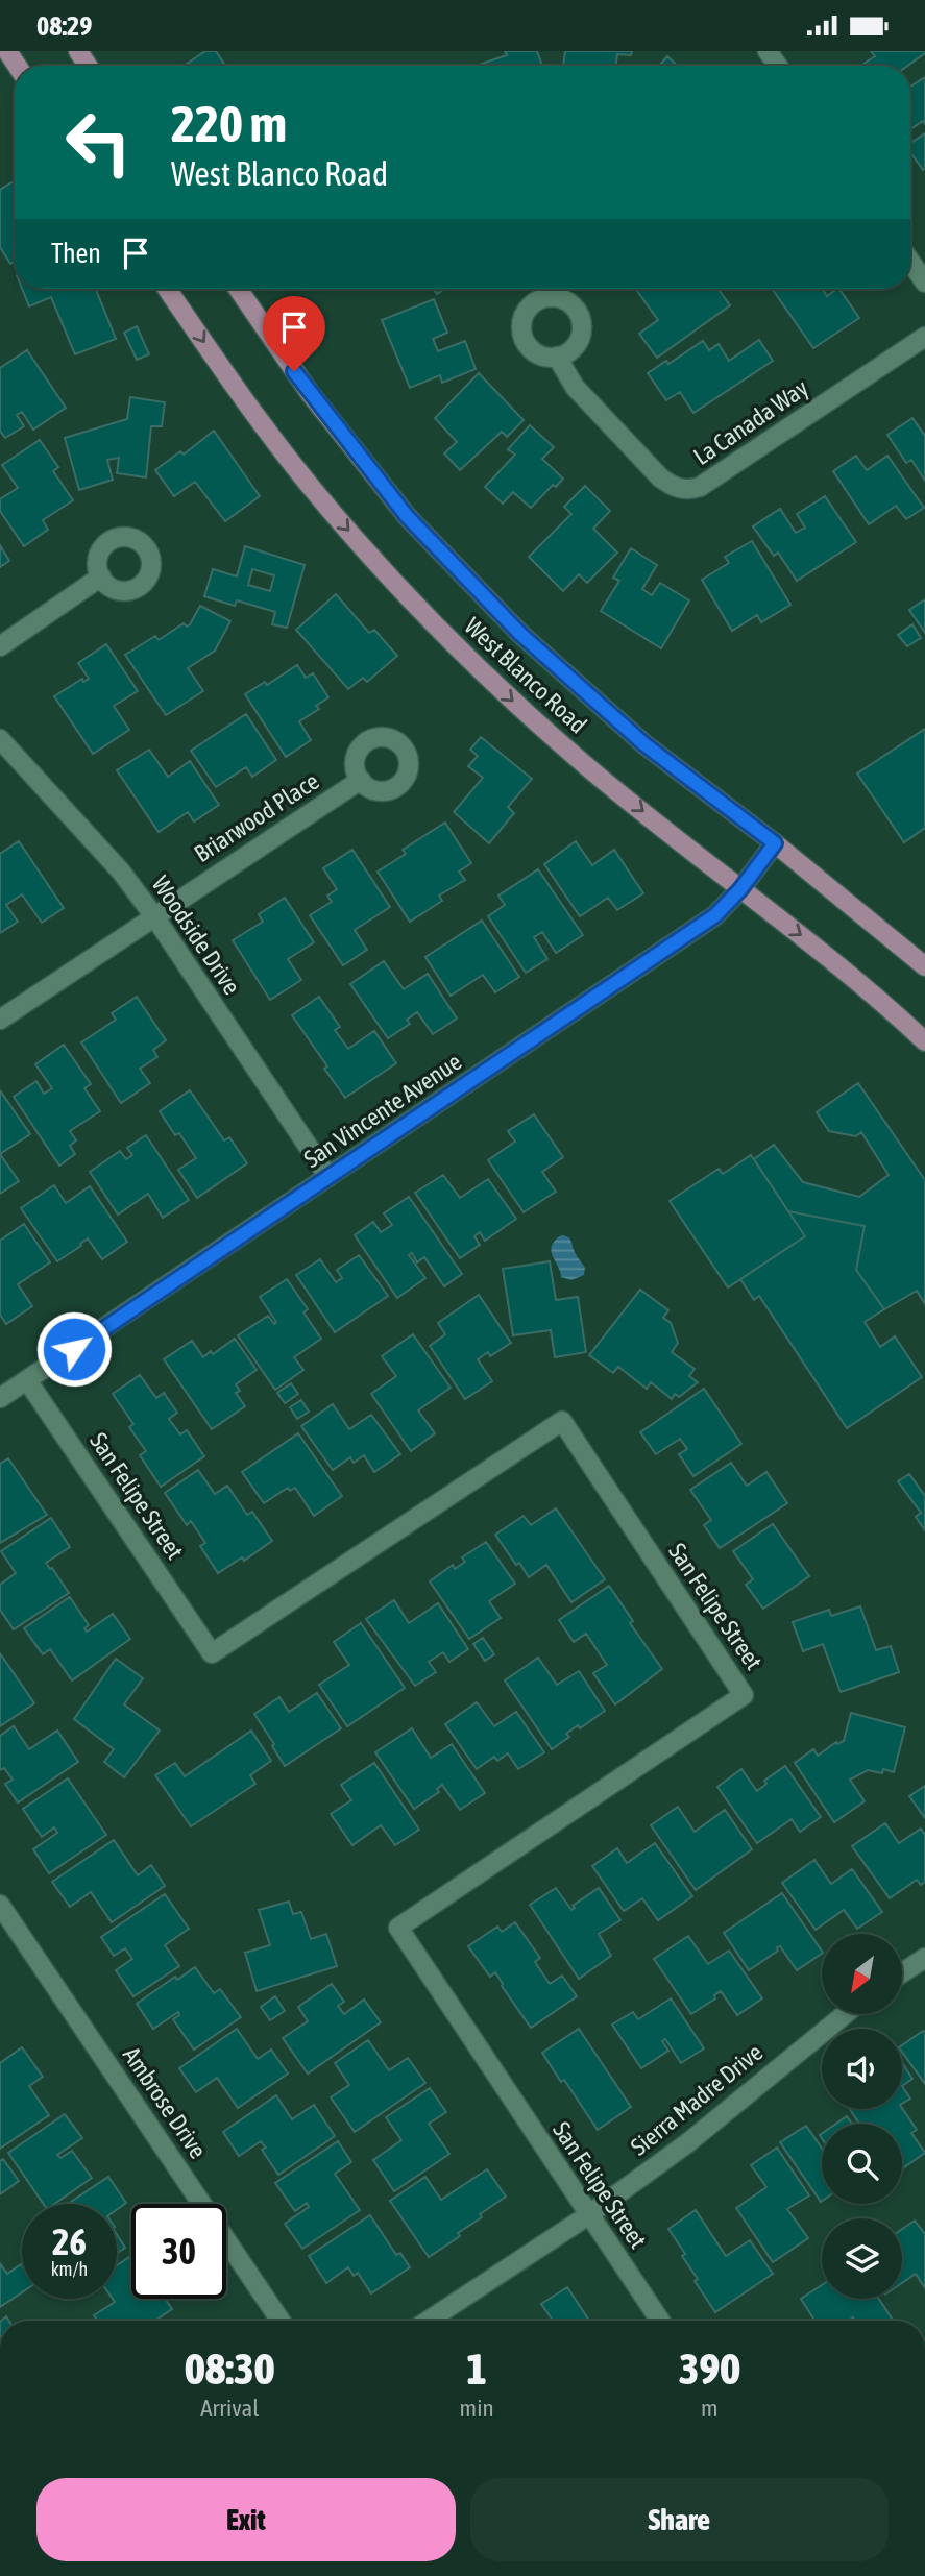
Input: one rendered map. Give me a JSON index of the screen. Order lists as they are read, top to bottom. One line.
{"streets":{"main road":["West Blanco Road"],"street":["La Canada Way","Briarwood Place","Woodside Drive","San Vincente Avenue","San Felipe Street","Sierra Madre Drive","Ambrose Drive"]},"crossings":[["West Blanco Road","San Vincente Avenue"],["Briarwood Place","Woodside Drive"],["Woodside Drive","San Vincente Avenue"],["San Vincente Avenue","San Felipe Street"],["San Felipe Street","Sierra Madre Drive"]],"north":"bottom left","page":{"status":"08:29","turn":["220 m","West Blanco Road"],"then":"Then","speed":"26 km/h","limit":"30","eta":["08:30","Arrival","1","min","390","m"],"buttons":["Exit","Share"]}}
